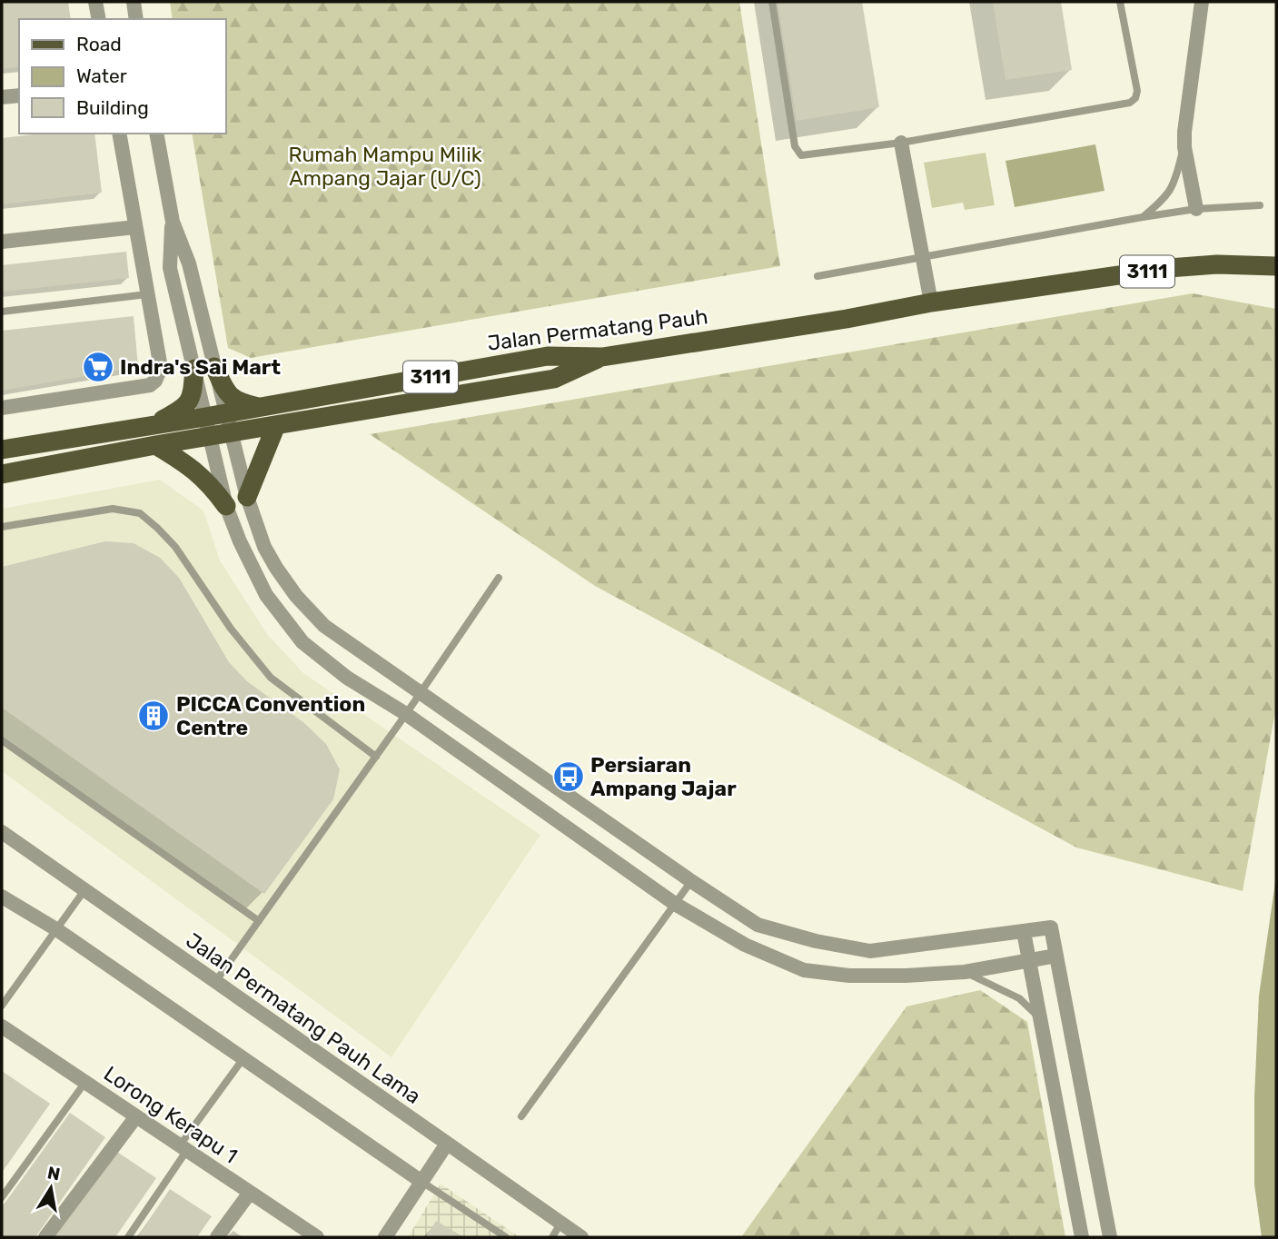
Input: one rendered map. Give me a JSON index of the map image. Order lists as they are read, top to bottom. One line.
{"streets":{"main road":["3111","Jalan Permatang Pauh"],"street":["Jalan Permatang Pauh Lama","Lorong Kerapu 1"]},"parks":["Rumah Mampu Milik Ampang Jajar (U/C)"],"places":{"supermarket":["Indra's Sai Mart"],"building":["PICCA Convention Centre"],"bus stop":["Persiaran Ampang Jajar"]},"legend":["Road","Water","Building"],"north":"top"}
